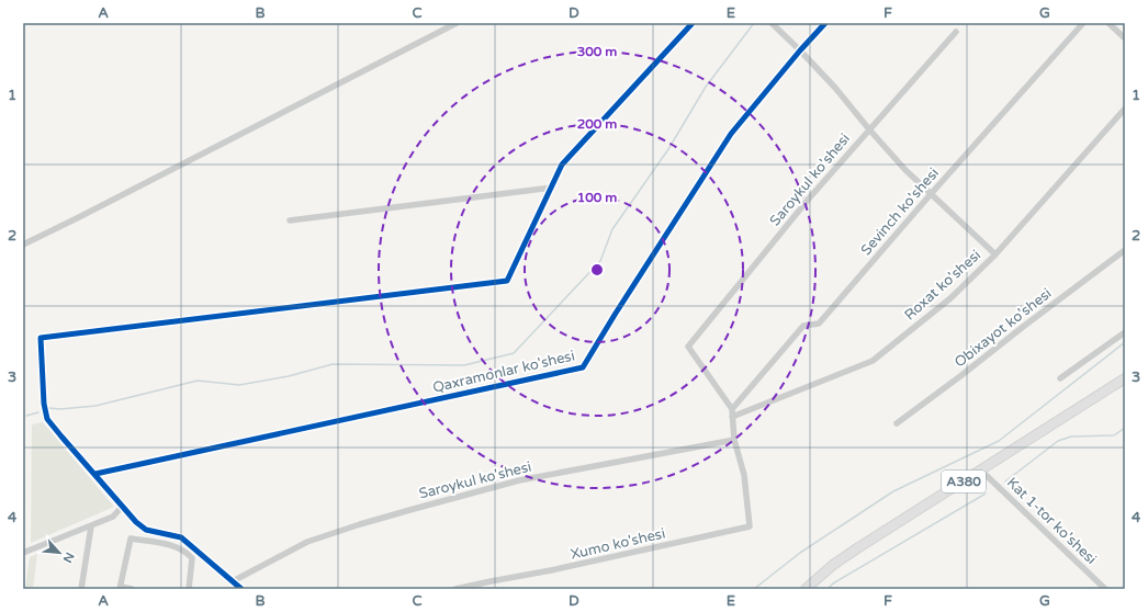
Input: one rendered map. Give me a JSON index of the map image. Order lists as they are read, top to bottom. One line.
{"streets":{"highway":["A380"],"street":["Saroykul ko'shesi","Sevinch ko'shesi","Roxat ko'shesi","Obixayot ko'shesi","Qaxramonlar ko'shesi","Kat 1-tor ko'shesi","Xumo ko'shesi"]},"crossings":[["Saroykul ko'shesi","Sevinch ko'shesi"],["Saroykul ko'shesi","Xumo ko'shesi"],["A380","Kat 1-tor ko'shesi"]],"north":"bottom right","grid":{"columns":["A","B","C","D","E","F","G"],"rows":["1","2","3","4"]},"rings":["300 m","200 m","100 m"]}
